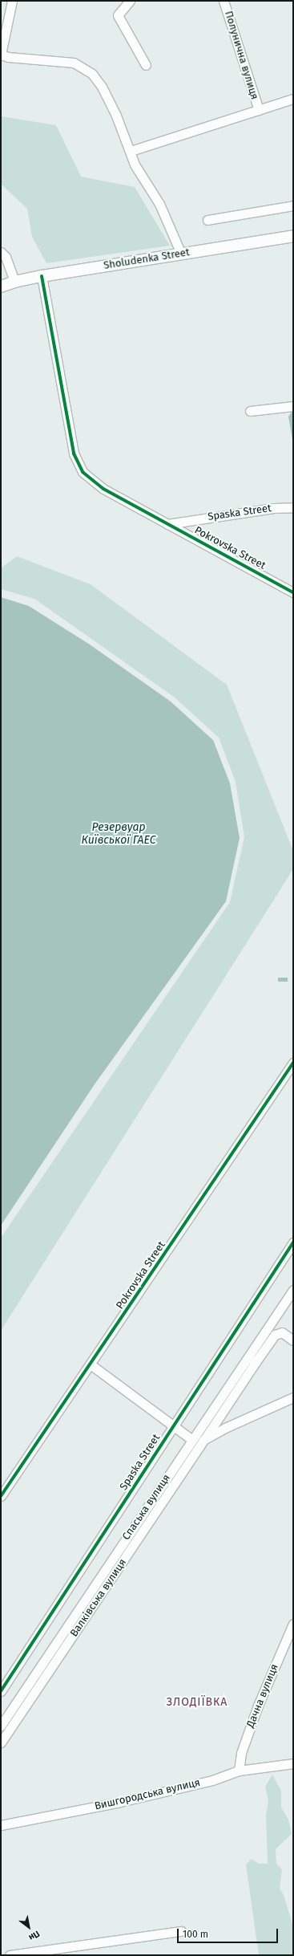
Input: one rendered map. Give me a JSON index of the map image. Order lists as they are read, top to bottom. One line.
{"streets":{"main road":["Sholudenka Street"],"street":["Полунична вулиця","Spaska Street","Pokrovska Street","Спаська вулиця","Валківська вулиця","Дачна вулиця","Вишгородська вулиця"]},"crossings":[["Sholudenka Street","Pokrovska Street"],["Spaska Street","Pokrovska Street"],["Дачна вулиця","Вишгородська вулиця"]],"districts":["ЗЛОДІЇВКА"],"water":["Резервуар Київської ГАЕС"],"scale_bar":"100 m","north":"bottom right"}
